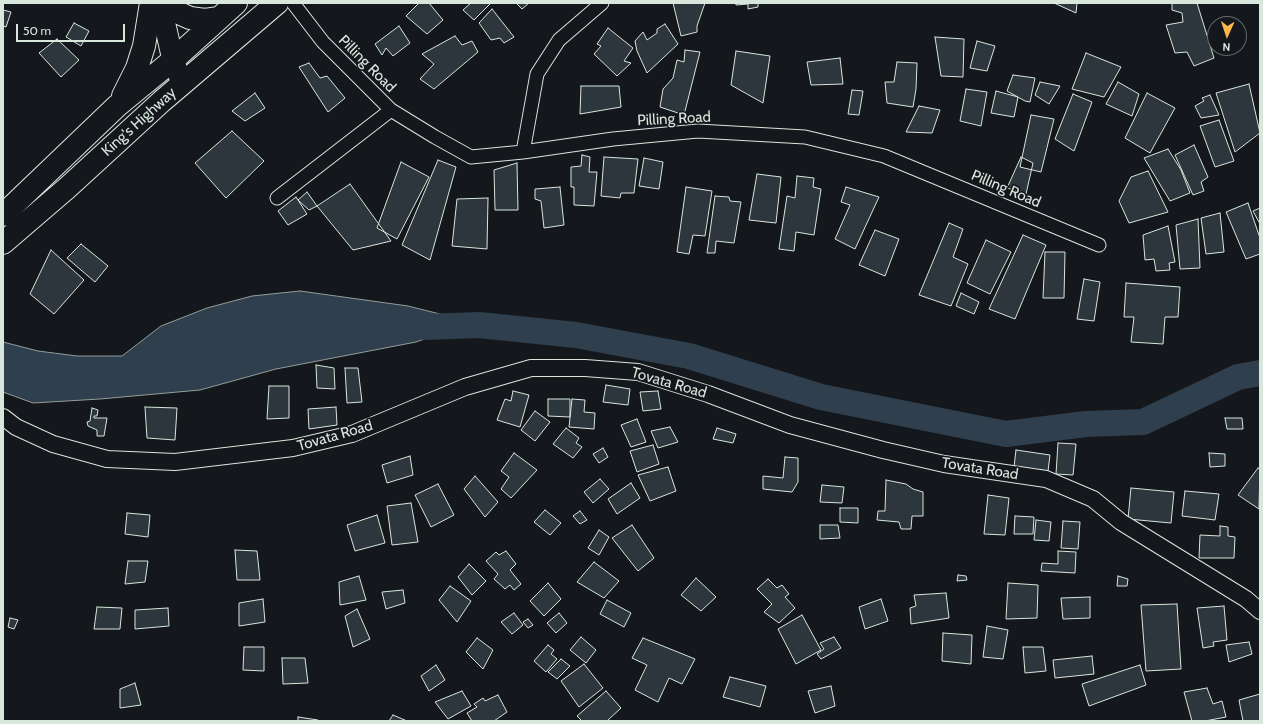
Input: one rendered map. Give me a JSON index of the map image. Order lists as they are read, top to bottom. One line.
{"streets":{"highway":["King's Highway"],"street":["Pilling Road","Tovata Road"]},"scale_bar":"50 m","north":"bottom"}
